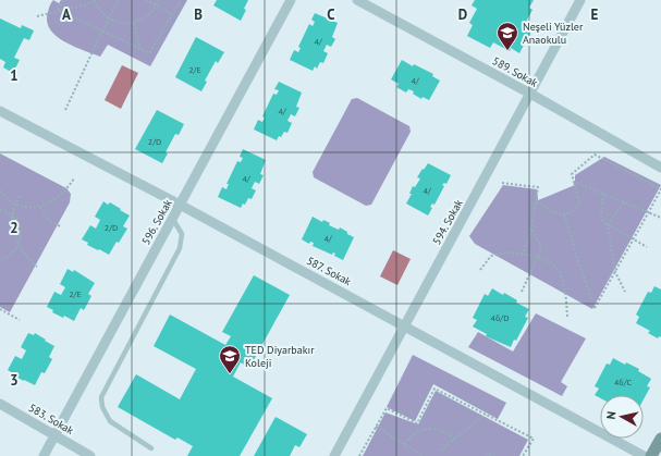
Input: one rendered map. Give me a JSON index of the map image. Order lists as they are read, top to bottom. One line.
{"streets":{"street":["589. Sokak","596. Sokak","594. Sokak","587. Sokak","583. Sokak"]},"crossings":[["589. Sokak","594. Sokak"],["596. Sokak","587. Sokak"],["596. Sokak","583. Sokak"],["594. Sokak","587. Sokak"]],"places":{"school or university":["Neşeli Yüzler Anaokulu","TED Diyarbakır Koleji"]},"house_numbers":["4/","2/E","4/","4/","2/D","4/","4/","2/D","4/","2/E","46/D","46/C"],"north":"left","grid":{"columns":["A","B","C","D","E"],"rows":["1","2","3"]}}
